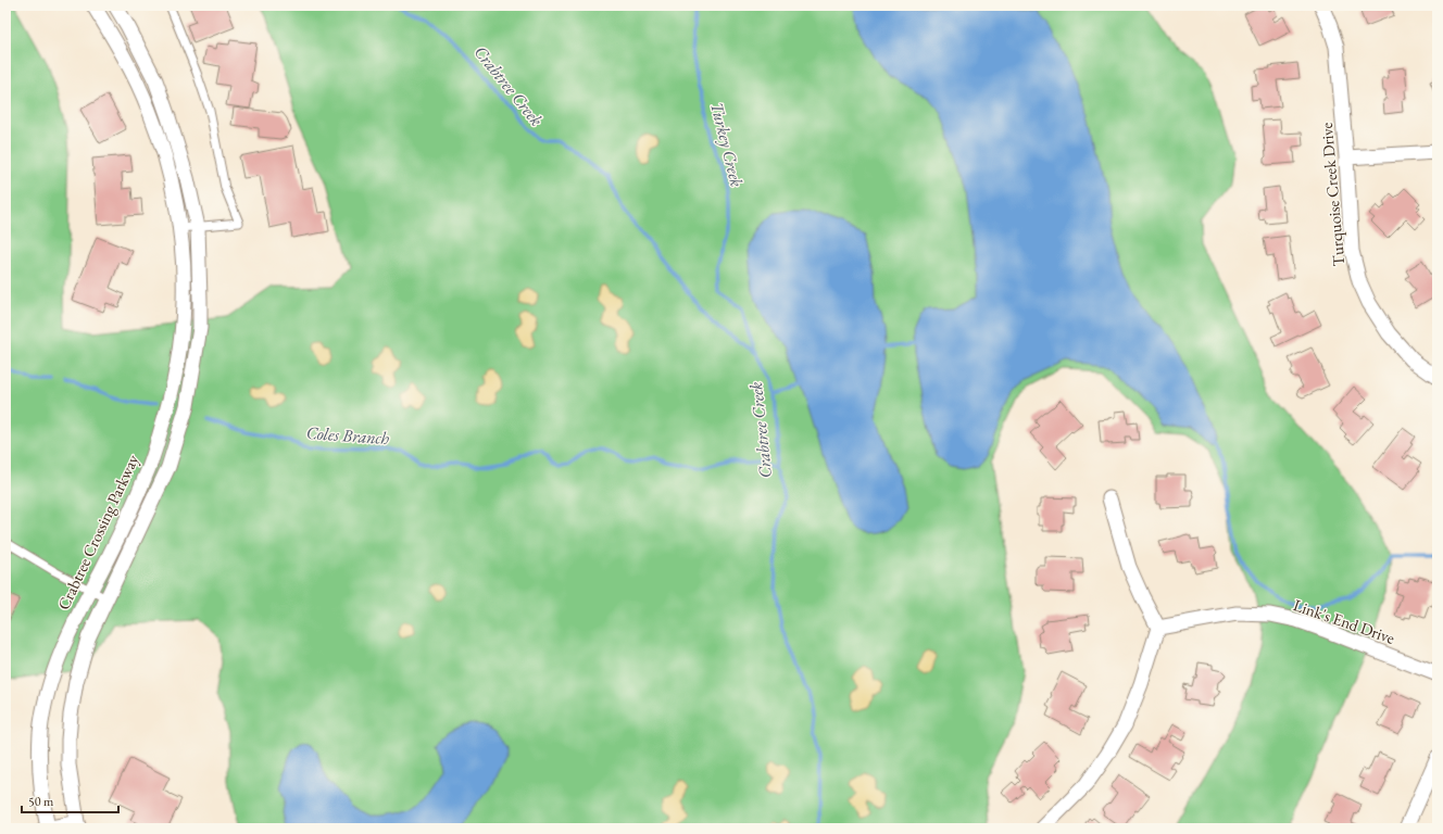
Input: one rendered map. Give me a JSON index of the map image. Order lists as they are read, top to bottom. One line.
{"streets":{"street":["Turquoise Creek Drive","Crabtree Crossing Parkway","Link's End Drive"]},"water":["Crabtree Creek","Turkey Creek","Coles Branch"],"scale_bar":"50 m"}
